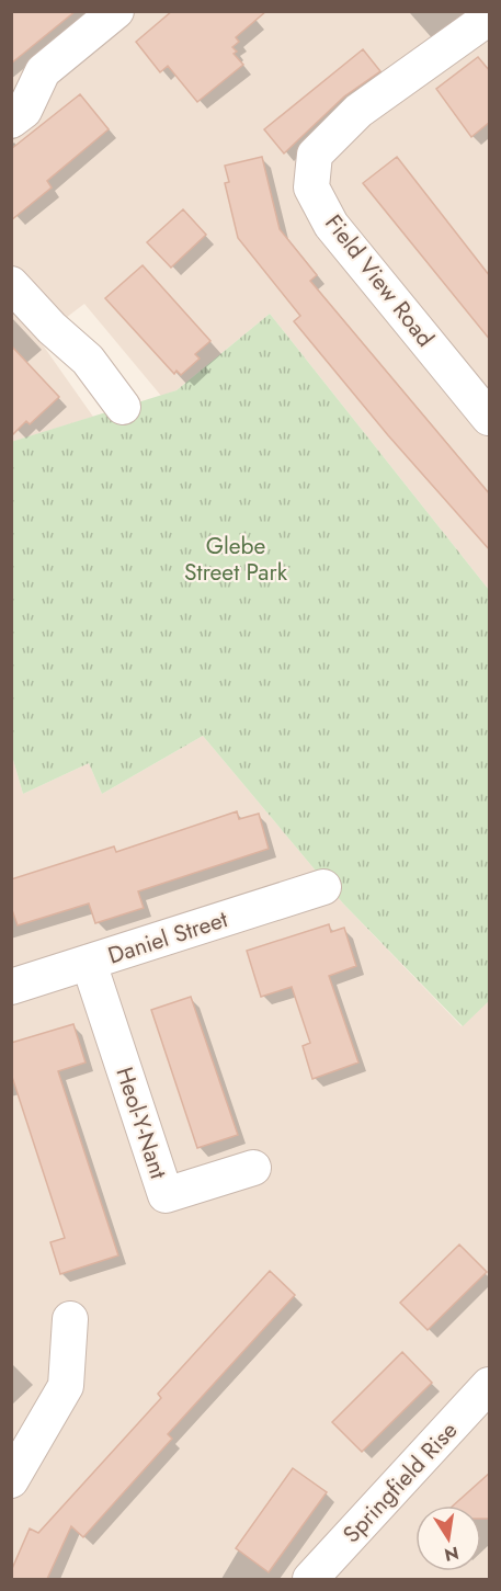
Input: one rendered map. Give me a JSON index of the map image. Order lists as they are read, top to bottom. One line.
{"streets":{"street":["Field View Road","Daniel Street","Heol-Y-Nant","Springfield Rise"]},"crossings":[["Daniel Street","Heol-Y-Nant"]],"parks":["Glebe Street Park"],"north":"bottom"}
